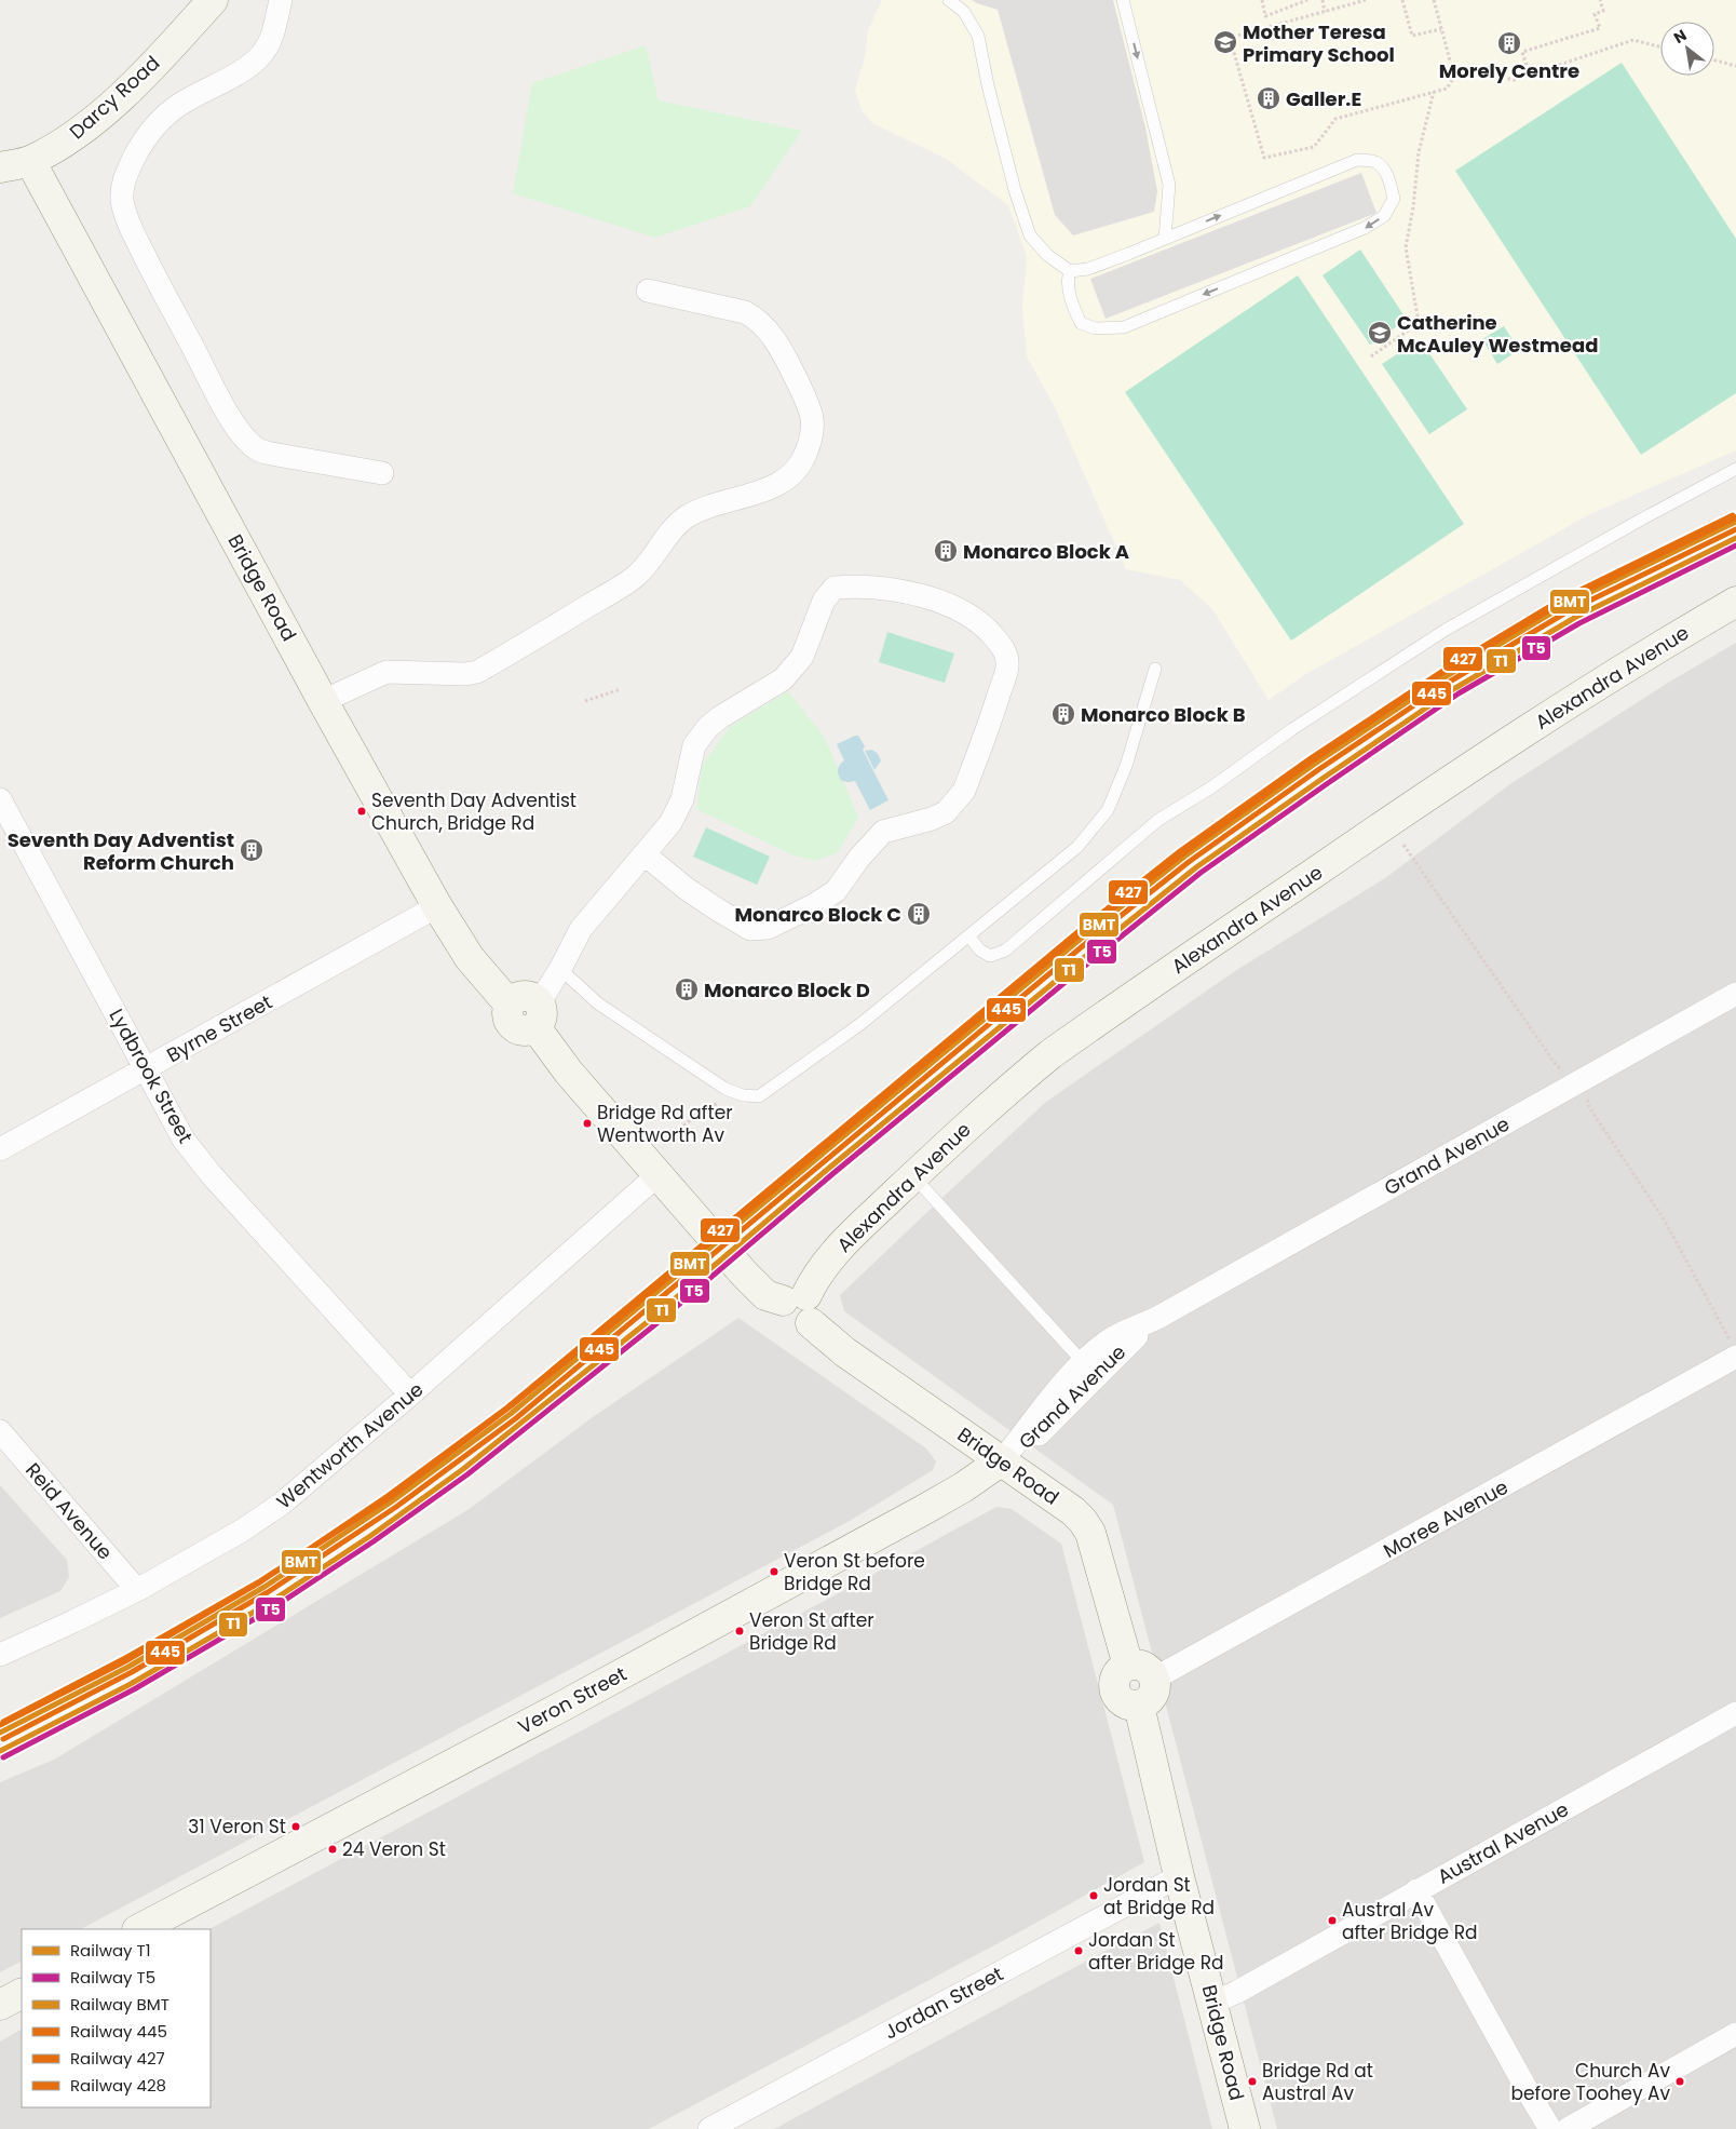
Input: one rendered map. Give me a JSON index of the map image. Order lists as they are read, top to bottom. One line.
{"streets":{"street":["Darcy Road","Bridge Road","Alexandra Avenue","Byrne Street","Lydbrook Street","Grand Avenue","Wentworth Avenue","Reid Avenue","Moree Avenue","Veron Street","Austral Avenue","Jordan Street"]},"crossings":[["Darcy Road","Bridge Road"],["Bridge Road","Alexandra Avenue"],["Bridge Road","Byrne Street"],["Bridge Road","Grand Avenue"],["Bridge Road","Wentworth Avenue"],["Bridge Road","Moree Avenue"],["Bridge Road","Veron Street"],["Bridge Road","Austral Avenue"],["Bridge Road","Jordan Street"],["Byrne Street","Lydbrook Street"],["Lydbrook Street","Wentworth Avenue"],["Grand Avenue","Veron Street"],["Wentworth Avenue","Reid Avenue"]],"places":{"school or university":["Mother Teresa Primary School","Catherine McAuley Westmead"],"building":["Morely Centre","Galler.E","Monarco Block A","Monarco Block B","Seventh Day Adventist Reform Church","Monarco Block C","Monarco Block D"],"other":["Seventh Day Adventist Church, Bridge Rd","Bridge Rd after Wentworth Av","Veron St before Bridge Rd","Veron St after Bridge Rd","31 Veron St","24 Veron St","Jordan St at Bridge Rd","Austral Av after Bridge Rd","Jordan St after Bridge Rd","Bridge Rd at Austral Av","Church Av before Toohey Av"]},"lines":["rail line 427","rail line 428","rail line BMT","rail line 445","rail line T1","rail line T5"],"legend":["Railway T1","Railway T5","Railway BMT","Railway 445","Railway 427","Railway 428"],"north":"top left"}
